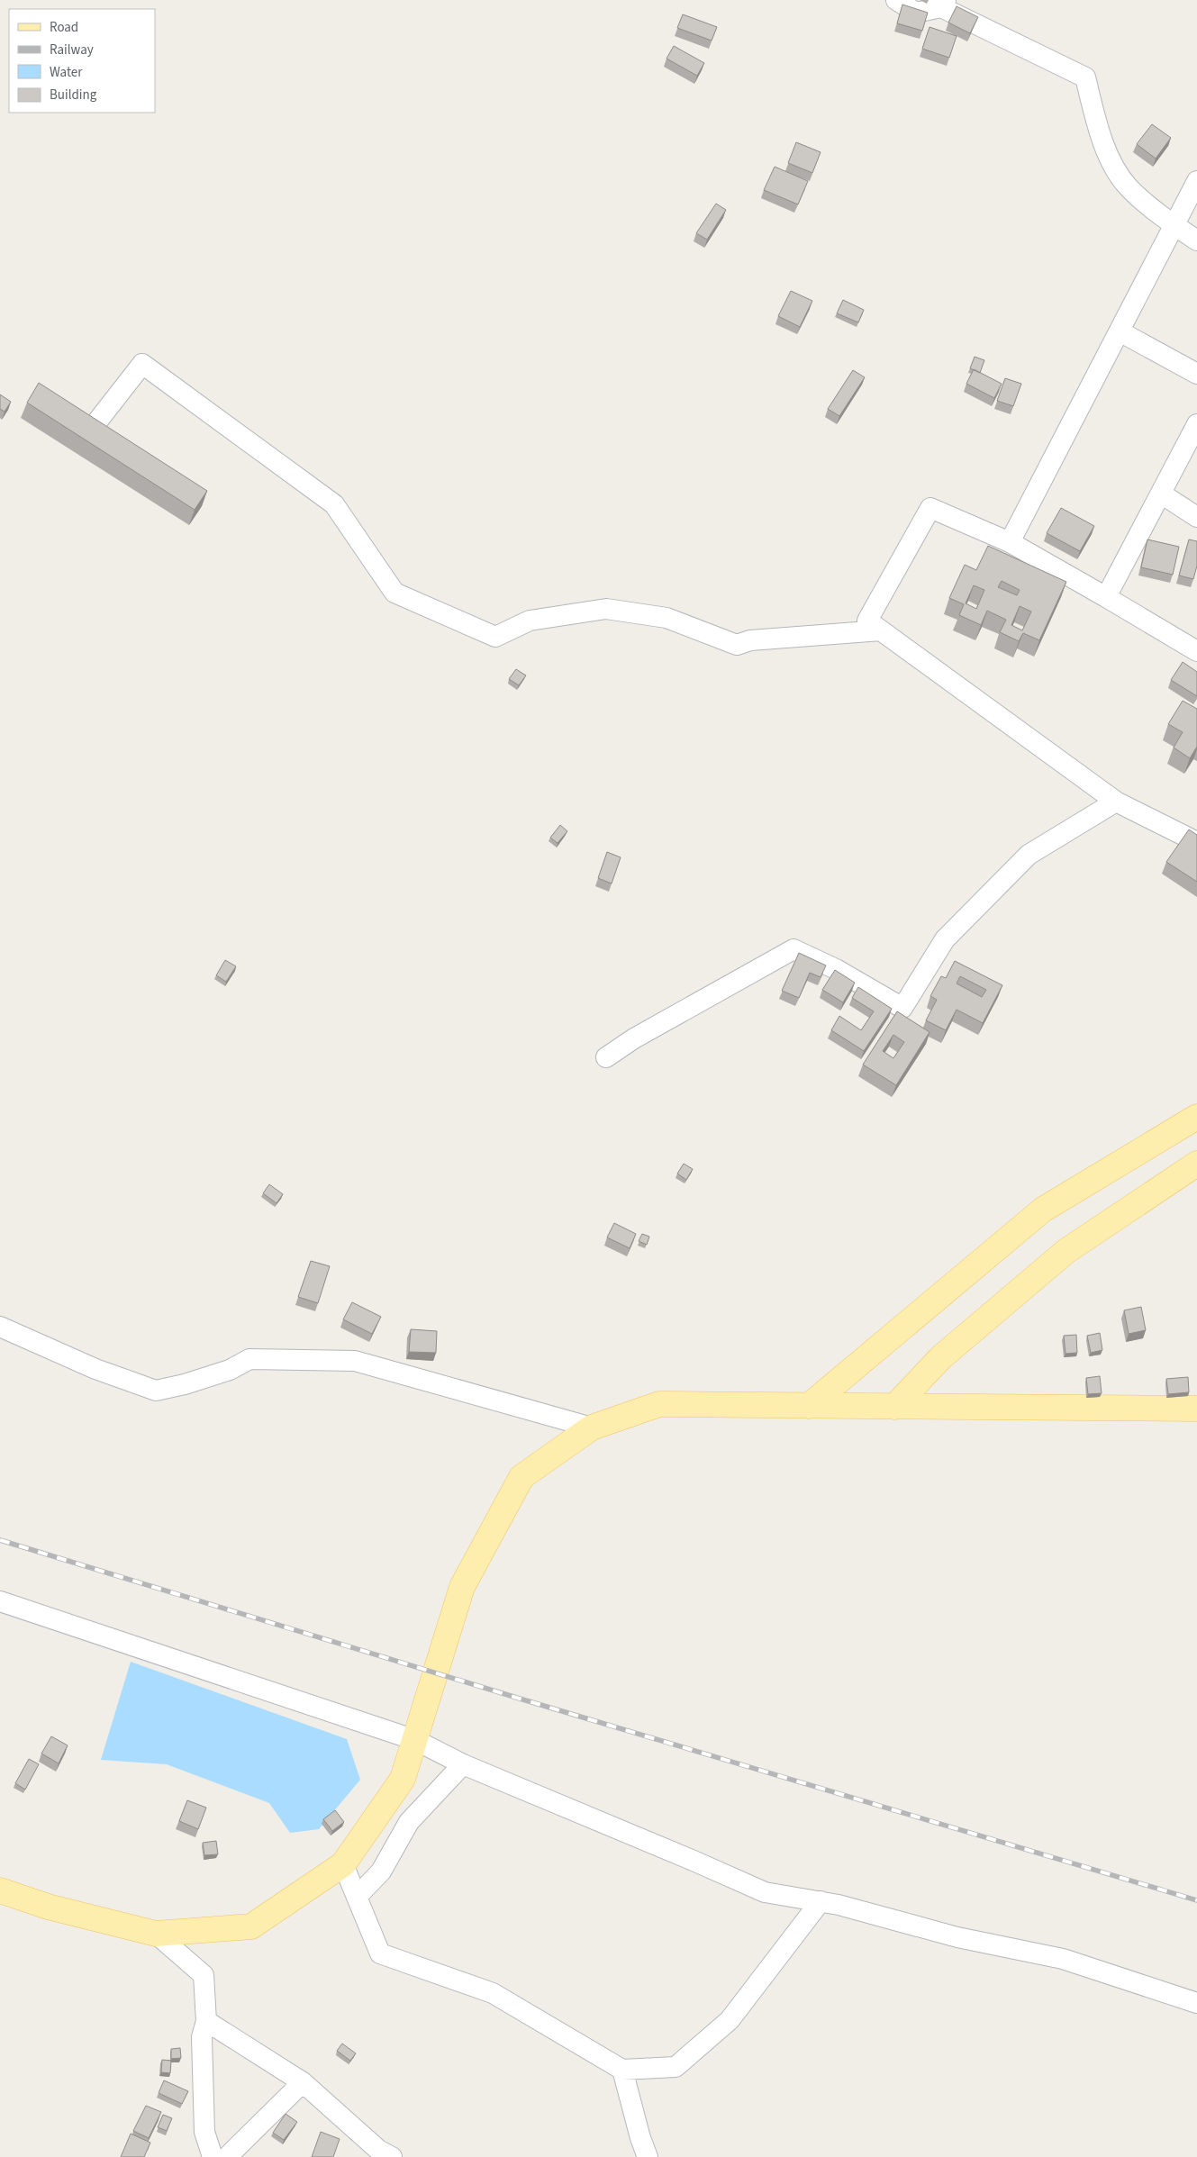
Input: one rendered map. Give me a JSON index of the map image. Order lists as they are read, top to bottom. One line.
{"legend":["Road","Railway","Water","Building"]}
